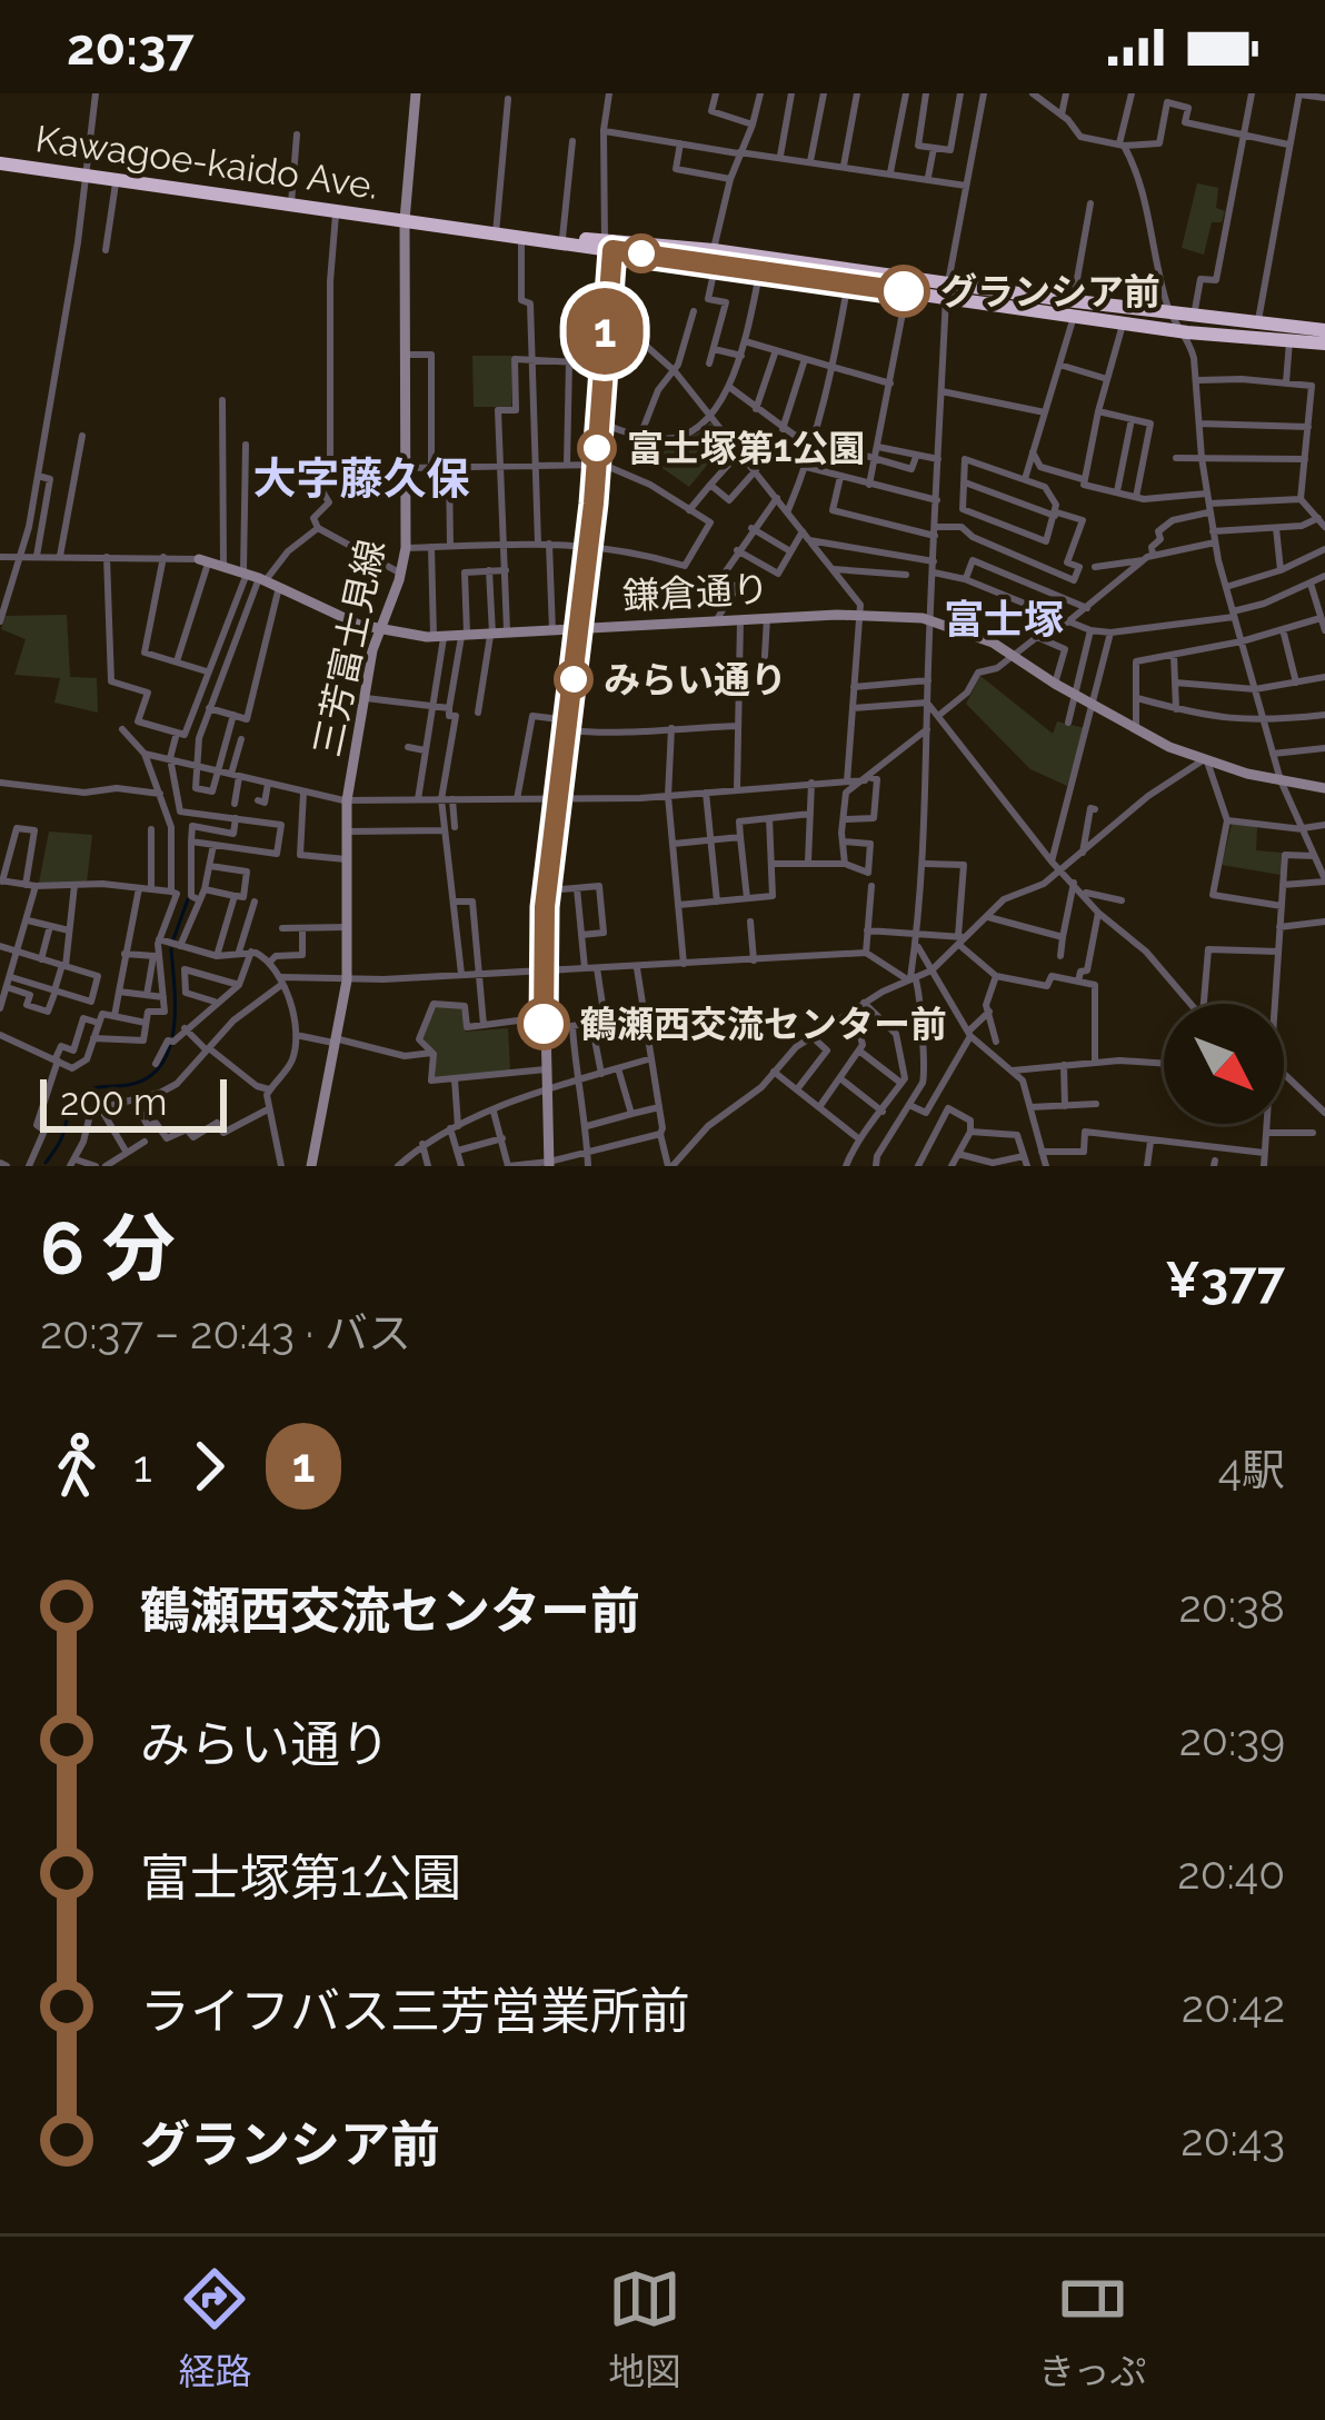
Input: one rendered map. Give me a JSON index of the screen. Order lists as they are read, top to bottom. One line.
{"streets":{"highway":["Kawagoe-kaido Ave."],"street":["鎌倉通り","三芳富士見線"]},"crossings":[["Kawagoe-kaido Ave.","三芳富士見線"],["鎌倉通り","三芳富士見線"]],"districts":["大字藤久保","富士塚"],"places":["グランシア前","富士塚第1公園","みらい通り","鶴瀬西交流センター前"],"lines":["bus line 1"],"scale_bar":"200 m","north":"bottom right","page":{"status":"20:37","on_map":"1","scale":"200 m","heading":["6 分","20:37 – 20:43 · バス","¥377"],"legs":["1","1","4駅"],"list":[{"name":"鶴瀬西交流センター前","value":"20:38"},{"name":"みらい通り","value":"20:39"},{"name":"富士塚第1公園","value":"20:40"},{"name":"ライフバス三芳営業所前","value":"20:42"},{"name":"グランシア前","value":"20:43"}],"tabs":["経路","地図","きっぷ"]}}
